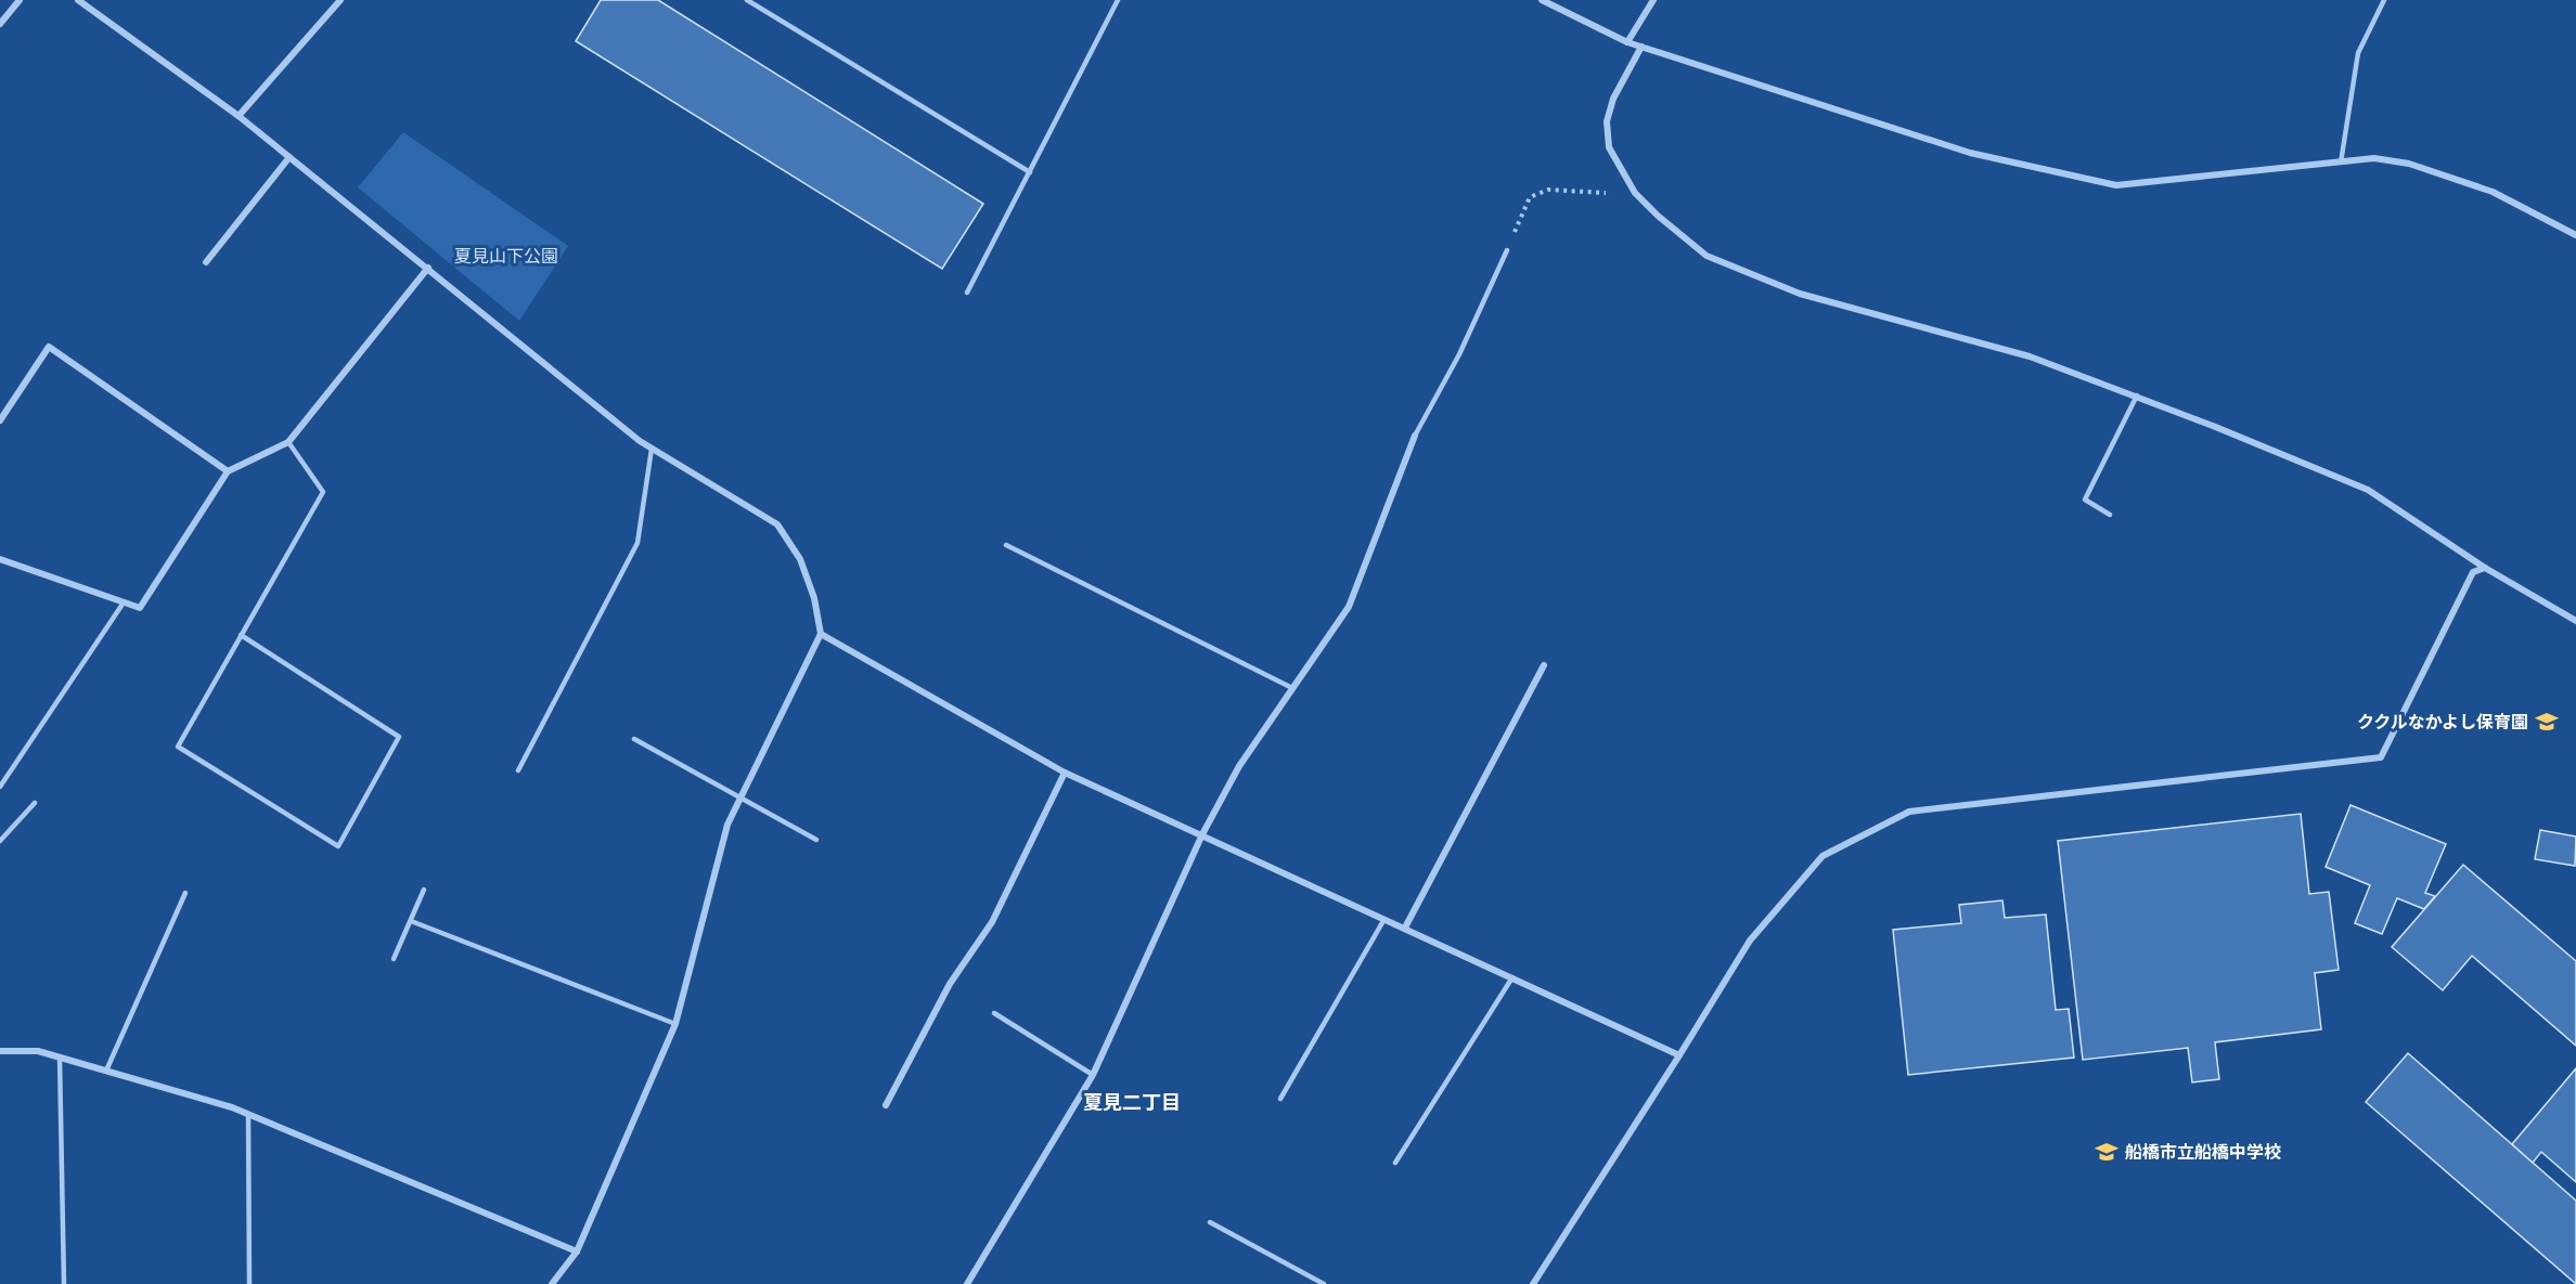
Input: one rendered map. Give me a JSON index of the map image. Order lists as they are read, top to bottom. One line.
{"districts":["夏見二丁目"],"parks":["夏見山下公園"],"places":{"school or university":["ククルなかよし保育園","船橋市立船橋中学校"]}}
